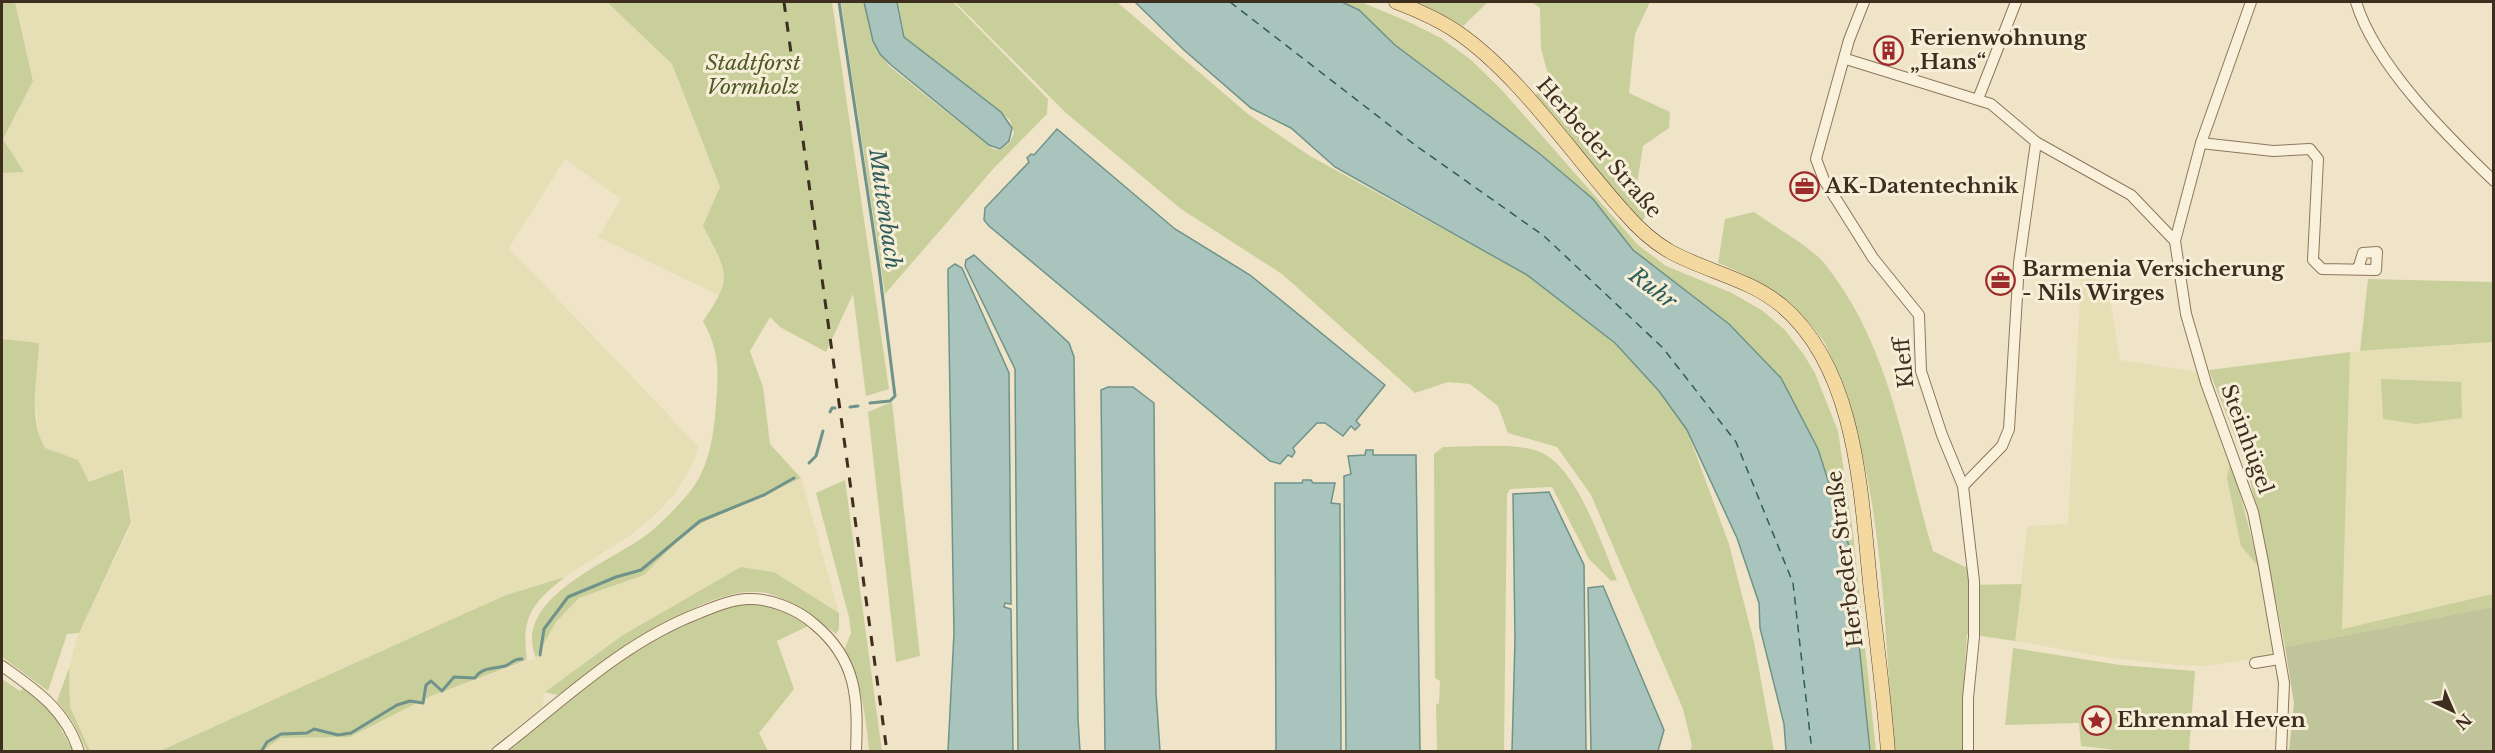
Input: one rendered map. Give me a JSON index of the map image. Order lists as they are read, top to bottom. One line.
{"streets":{"main road":["Herbeder Straße"],"street":["Kleff","Steinhügel"]},"water":["Muttenbach","Ruhr"],"parks":["Stadtforst Vormholz"],"places":{"building":["Ferienwohnung „Hans“"],"office":["AK-Datentechnik","Barmenia Versicherung - Nils Wirges"],"place":["Ehrenmal Heven"]},"north":"bottom right"}
